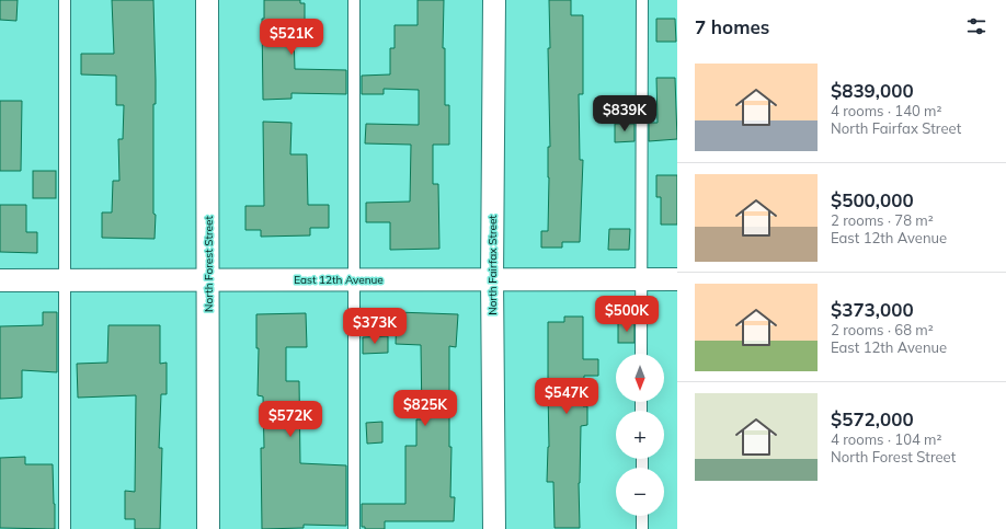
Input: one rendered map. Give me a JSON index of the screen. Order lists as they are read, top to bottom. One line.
{"streets":{"street":["North Forest Street","North Fairfax Street","East 12th Avenue"]},"crossings":[["North Forest Street","East 12th Avenue"],["North Fairfax Street","East 12th Avenue"]],"north":"bottom","page":{"heading":"7 homes","price":["$521K","$839K","$500K","$373K","$547K","$825K","$572K"],"list":[{"name":"$839,000","note":"4 rooms · 140 m² · North Fairfax Street"},{"name":"$500,000","note":"2 rooms · 78 m² · East 12th Avenue"},{"name":"$373,000","note":"2 rooms · 68 m² · East 12th Avenue"},{"name":"$572,000","note":"4 rooms · 104 m² · North Forest Street"}],"map_buttons":["+","−"]}}
